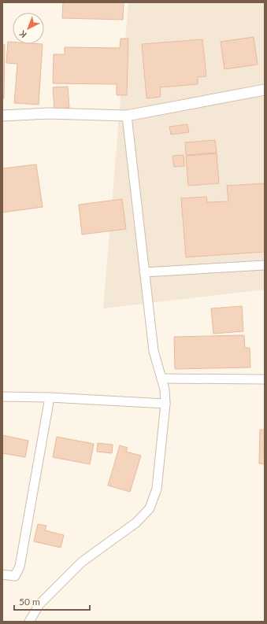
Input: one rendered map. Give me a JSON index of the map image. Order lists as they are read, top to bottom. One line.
{"scale_bar":"50 m","north":"bottom left"}
